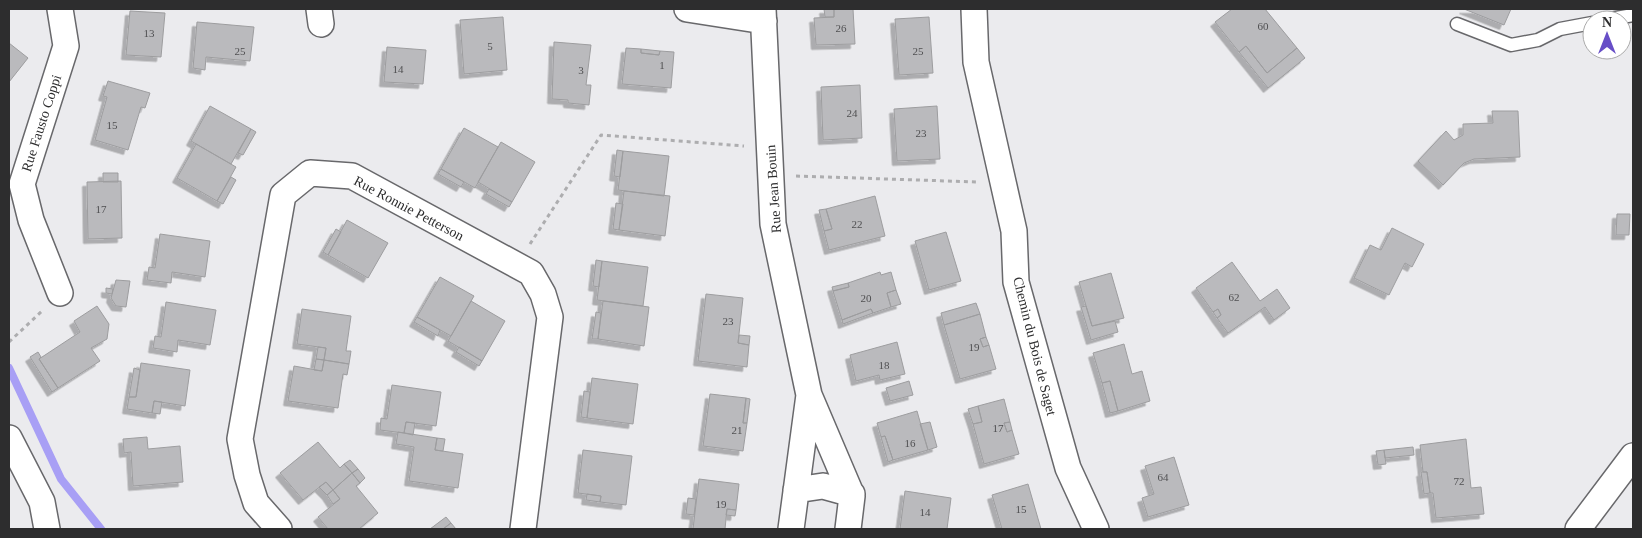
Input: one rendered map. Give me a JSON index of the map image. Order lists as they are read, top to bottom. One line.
{"streets":{"street":["Rue Fausto Coppi","Rue Jean Bouin","Rue Ronnie Petterson","Chemin du Bois de Saget"]},"house_numbers":["60","26","13","5","25","25","1","14","3","24","15","23","17","22","62","20","23","19","18","17","21","16","64","72","19","15","14"],"north":"top"}
